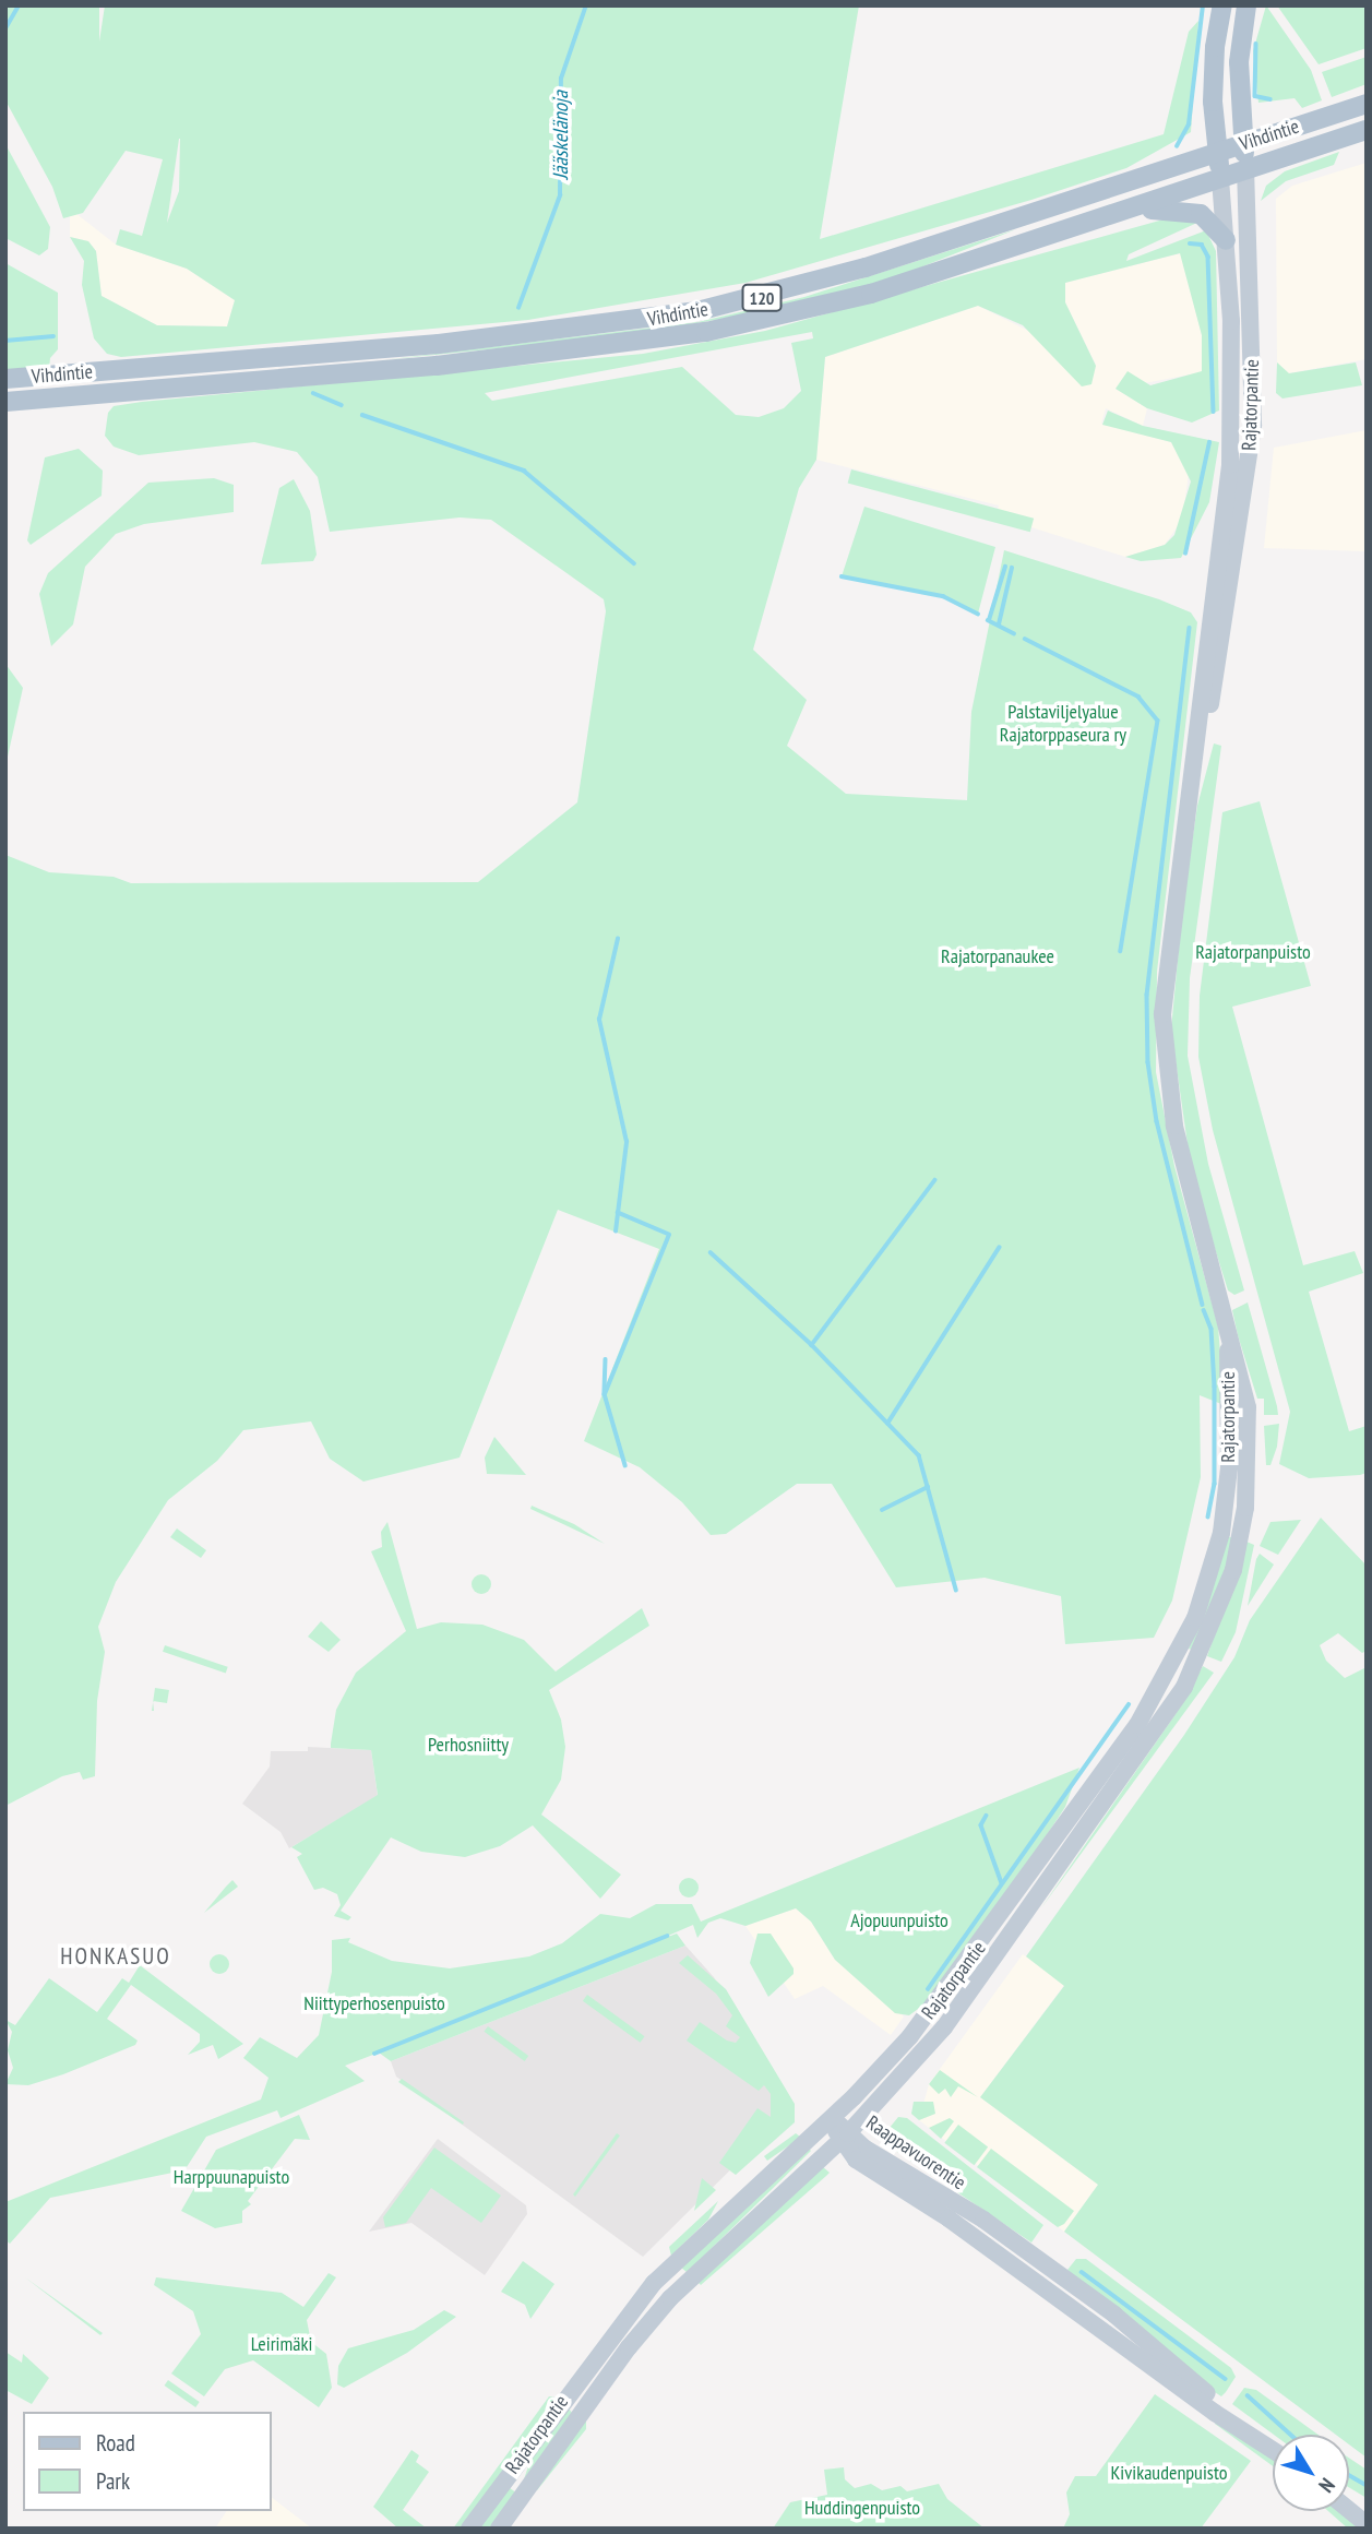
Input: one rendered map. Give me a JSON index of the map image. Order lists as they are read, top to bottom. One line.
{"streets":{"main road":["Vihdintie","120","Rajatorpantie","Raappavuorentie"]},"crossings":[["Vihdintie","Rajatorpantie"],["Rajatorpantie","Raappavuorentie"]],"districts":["HONKASUO"],"water":["Jääskelänoja"],"parks":["Palstaviljelyalue Rajatorppaseura ry","Rajatorpanpuisto","Rajatorpanaukee","Perhosniitty","Ajopuunpuisto","Niittyperhosenpuisto","Harppuunapuisto","Leirimäki","Kivikaudenpuisto","Huddingenpuisto"],"legend":["Road","Park"],"north":"bottom right"}
